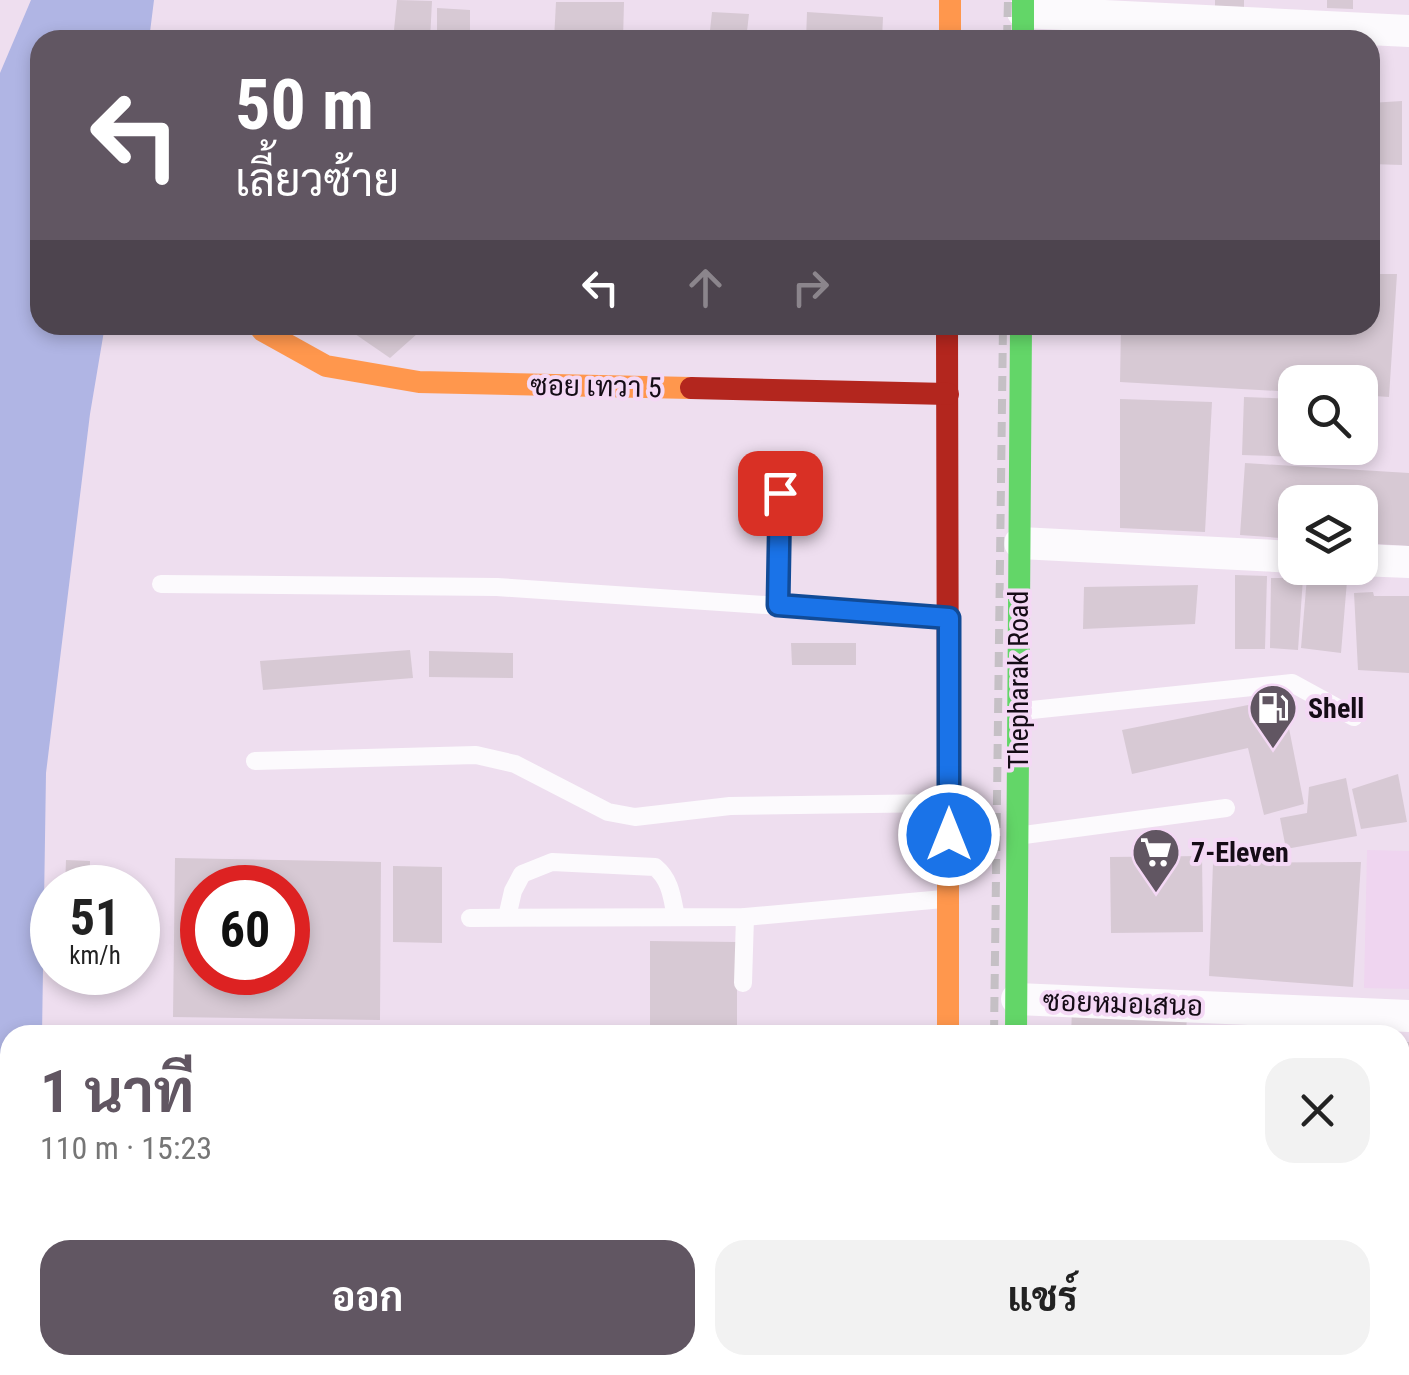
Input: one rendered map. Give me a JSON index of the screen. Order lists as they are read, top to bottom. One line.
{"streets":{"main road":["ซอย เทวา 5","Thepharak Road"],"street":["ซอยหมอเสนอ"]},"crossings":[["Thepharak Road","ซอยหมอเสนอ"]],"places":{"fuel station":["Shell"],"supermarket":["7-Eleven"]},"page":{"turn":["50 m","เลี้ยวซ้าย"],"speed":"51 km/h","limit":"60","heading":["1 นาที","110 m · 15:23"],"buttons":["ออก","แชร์"]}}
